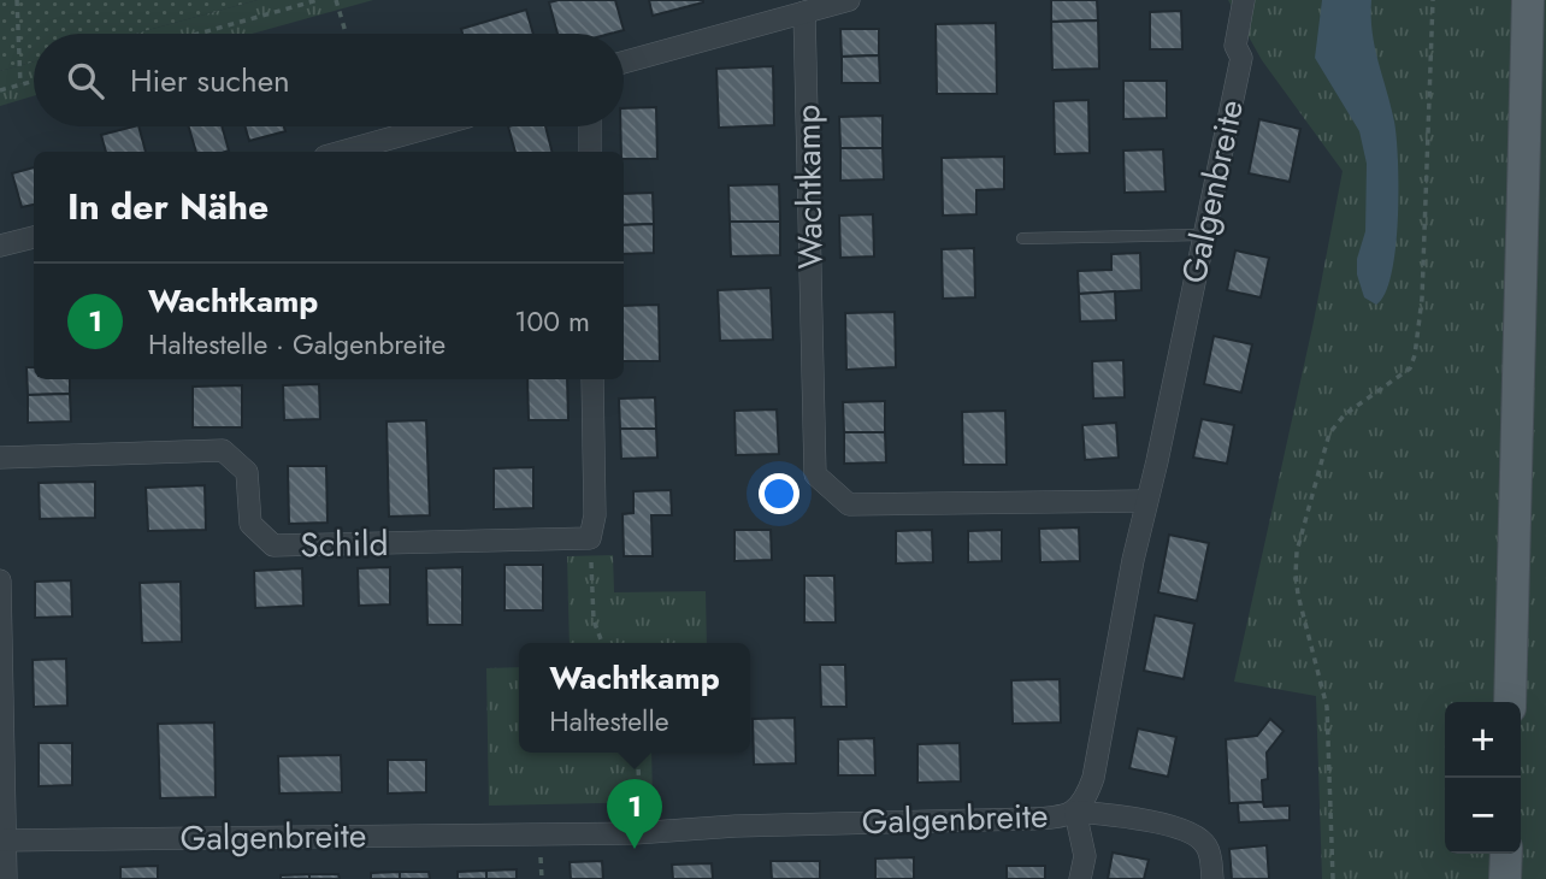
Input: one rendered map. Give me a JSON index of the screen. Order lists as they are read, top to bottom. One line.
{"streets":{"street":["Wachtkamp","Galgenbreite","Schild"]},"crossings":[["Wachtkamp","Galgenbreite"]],"page":{"search":"Hier suchen","heading":"In der Nähe","list":[{"mark":"1","name":"Wachtkamp","note":"Haltestelle · Galgenbreite","value":"100 m"}],"popup":["Wachtkamp","Haltestelle"],"map_buttons":["+","−"],"pins":"1"}}
